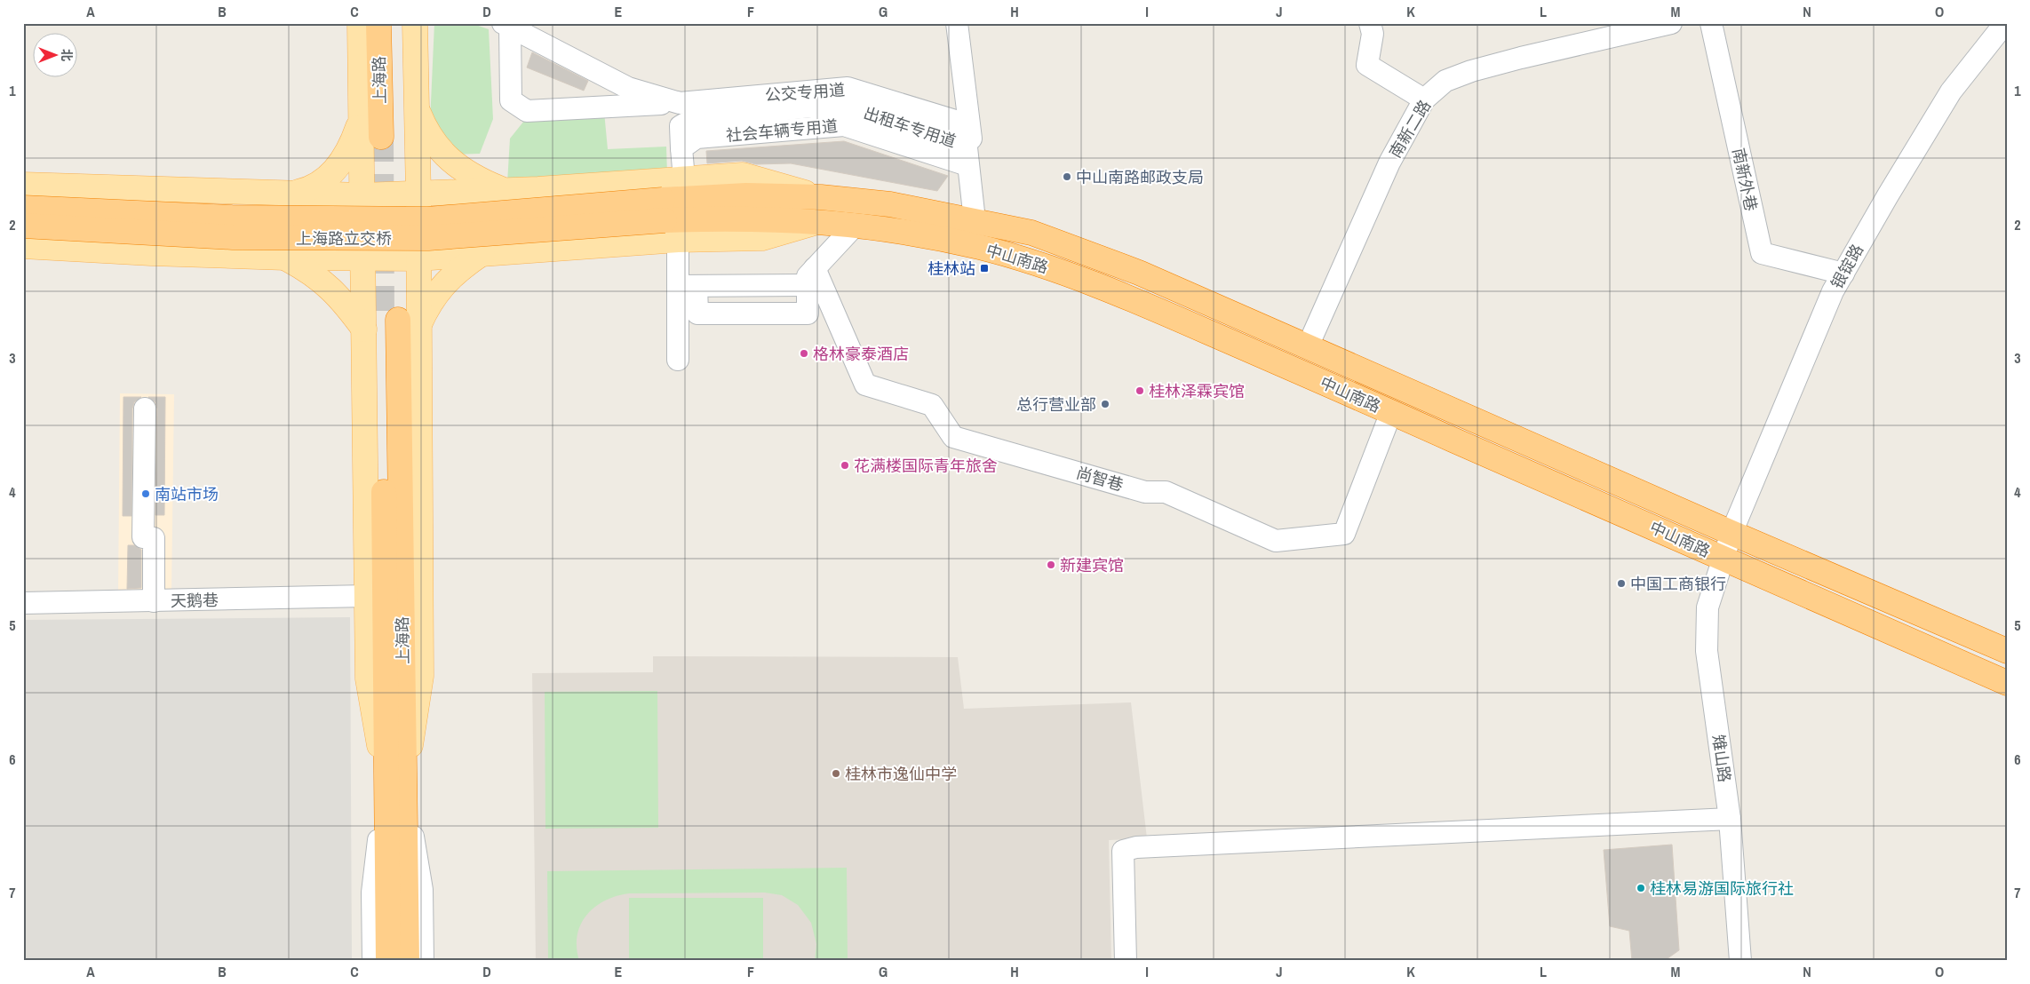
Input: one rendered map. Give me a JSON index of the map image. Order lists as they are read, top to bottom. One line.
{"streets":{"highway":["上海路","上海路立交桥","中山南路"],"street":["公交专用道","南新二路","社会车辆专用道","南新外巷","银锭路","尚智巷","天鹅巷","雉山路"]},"crossings":[["公交专用道","社会车辆专用道"],["南新二路","中山南路"],["南新外巷","银锭路"],["上海路立交桥","中山南路"],["中山南路","银锭路"],["中山南路","尚智巷"],["中山南路","雉山路"],["银锭路","雉山路"]],"places":{"other":["中山南路邮政支局","格林豪泰酒店","桂林泽霖宾馆","总行营业部","花满楼国际青年旅舍","南站市场","新建宾馆","中国工商银行","桂林市逸仙中学","桂林易游国际旅行社"],"transit":["桂林站"]},"north":"right","grid":{"columns":["A","B","C","D","E","F","G","H","I","J","K","L","M","N","O"],"rows":["1","2","3","4","5","6","7"]}}
